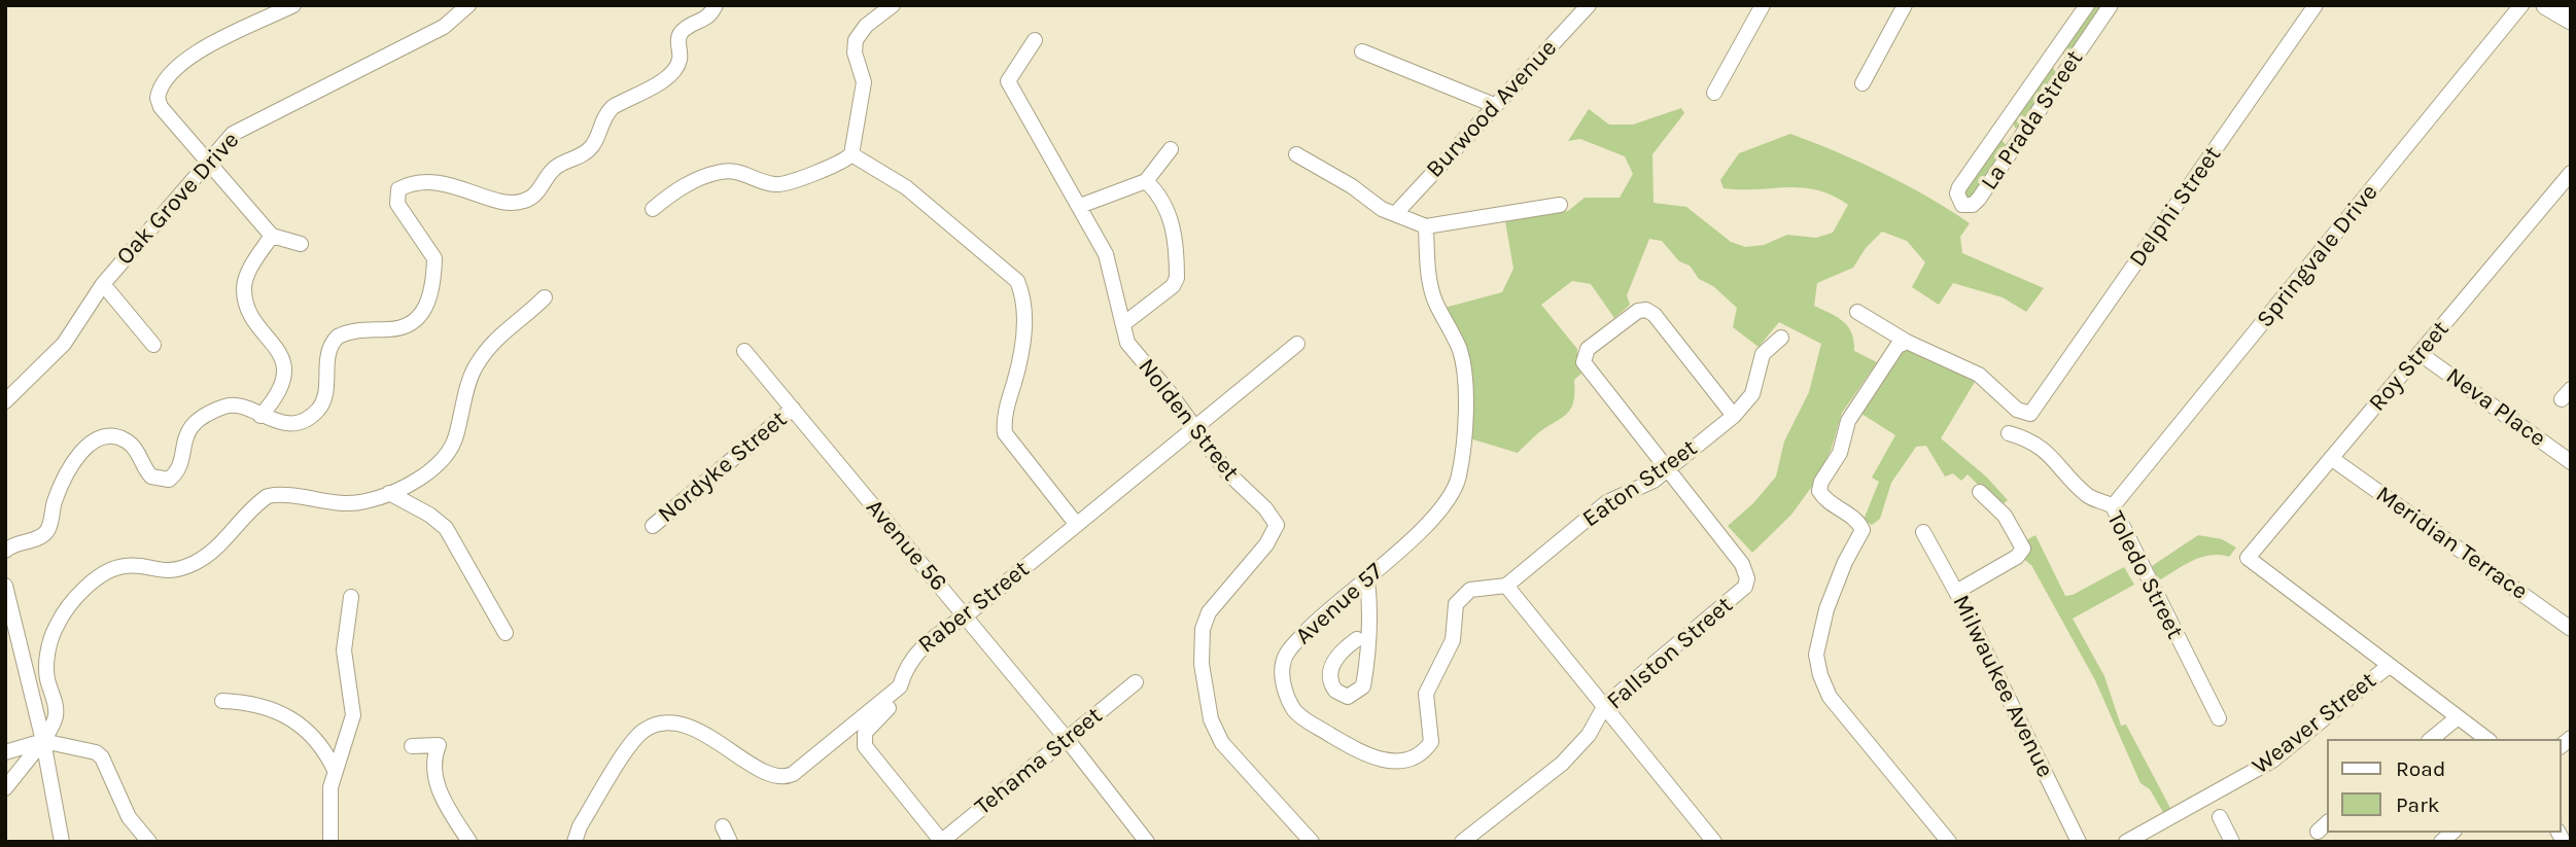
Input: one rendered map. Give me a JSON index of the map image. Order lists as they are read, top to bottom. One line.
{"streets":{"street":["Burwood Avenue","La Prada Street","Oak Grove Drive","Delphi Street","Springvale Drive","Roy Street","Neva Place","Nolden Street","Nordyke Street","Eaton Street","Meridian Terrace","Avenue 56","Toledo Street","Avenue 57","Raber Street","Fallston Street","Milwaukee Avenue","Weaver Street","Tehama Street"]},"crossings":[["Springvale Drive","Toledo Street"],["Roy Street","Neva Place"],["Roy Street","Meridian Terrace"],["Roy Street","Weaver Street"],["Nolden Street","Raber Street"],["Nordyke Street","Avenue 56"],["Eaton Street","Avenue 57"],["Eaton Street","Fallston Street"],["Avenue 56","Raber Street"],["Avenue 56","Tehama Street"]],"legend":["Road","Park"]}
